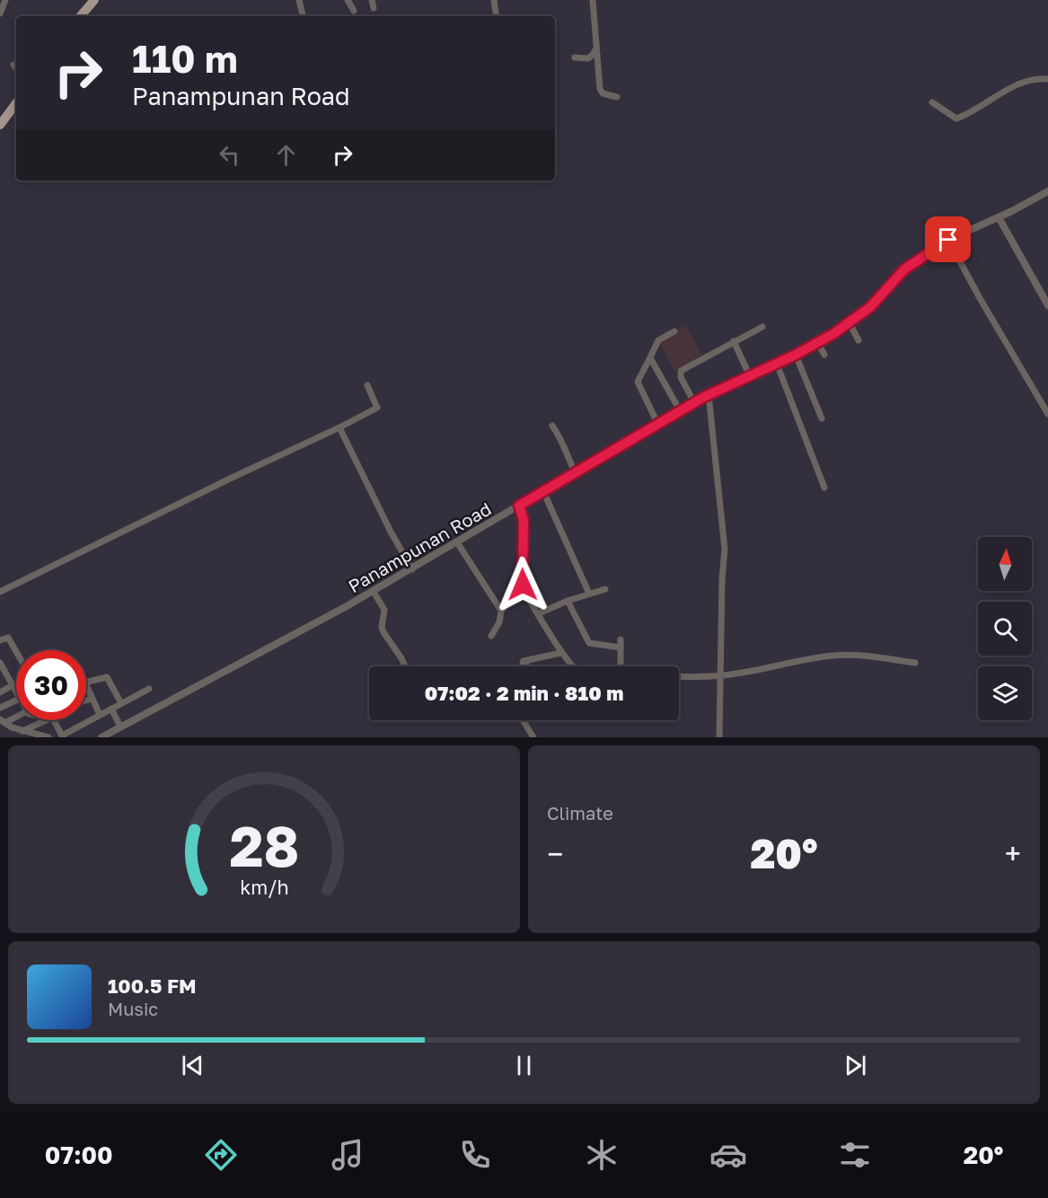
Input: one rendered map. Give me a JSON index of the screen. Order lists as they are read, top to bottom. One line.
{"streets":{"street":["Panampunan Road"]},"north":"top","page":{"turn":["110 m","Panampunan Road"],"limit":"30","trip":"07:02 · 2 min · 810 m","tile":"Climate","heat":["−","20°","+"],"song":["100.5 FM","Music"],"tabs":["07:00","20°"],"gauge":["28","km/h"]}}
